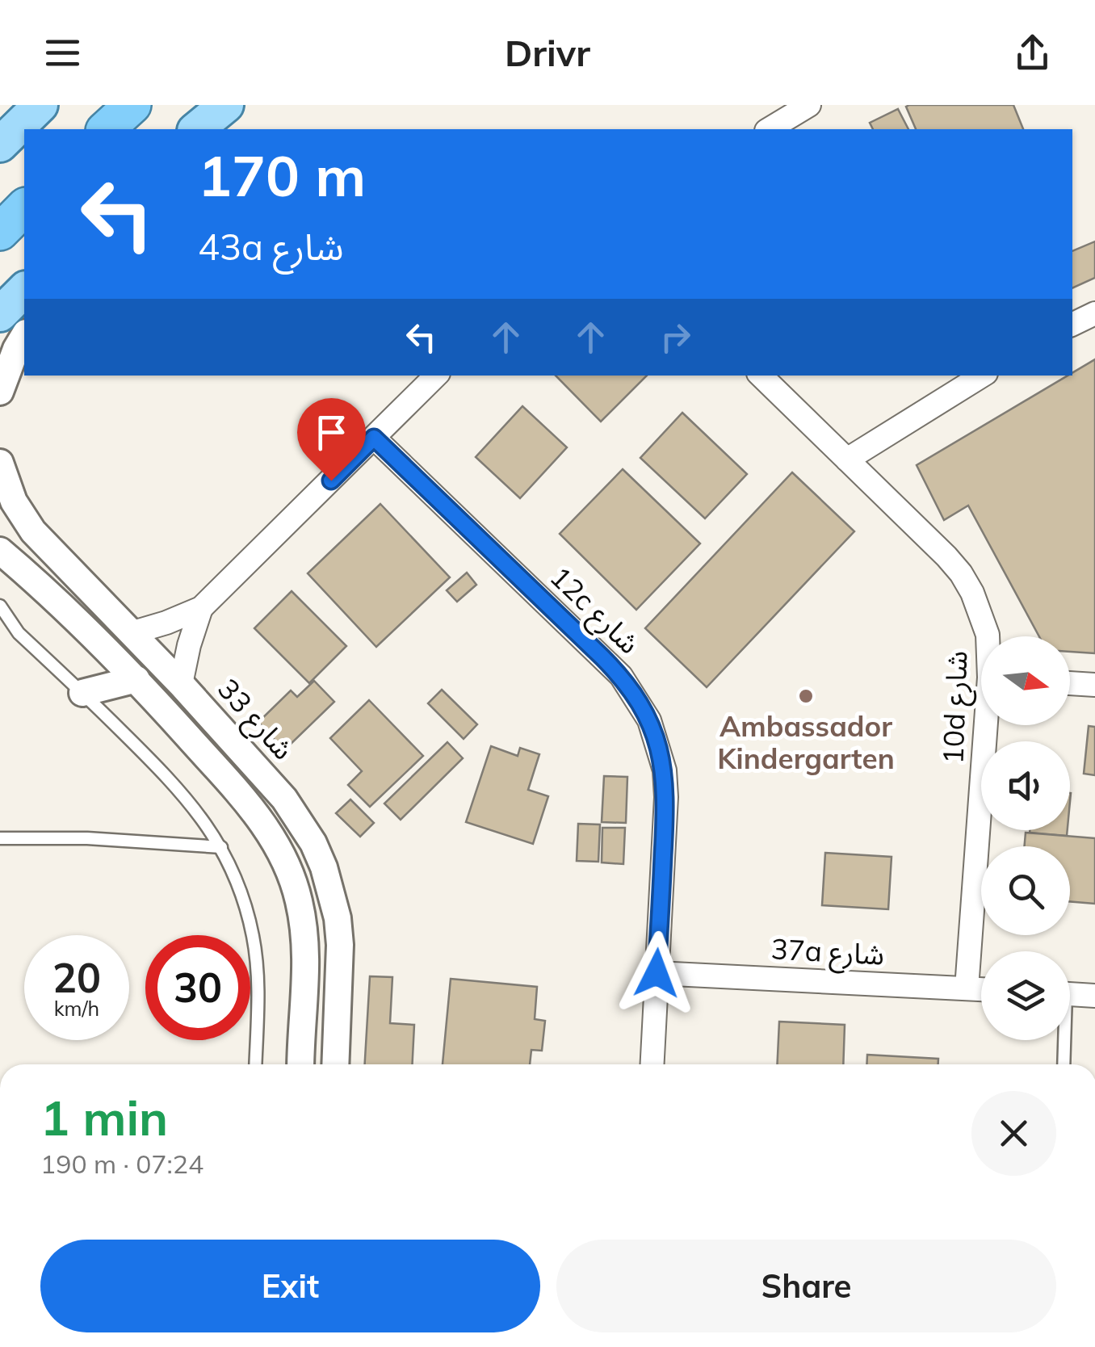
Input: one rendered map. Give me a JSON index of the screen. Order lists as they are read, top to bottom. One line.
{"streets":{"street":["12c شارع","10d شارع","شارع 33","37a شارع"]},"crossings":[["12c شارع","37a شارع"],["10d شارع","37a شارع"]],"places":["Ambassador Kindergarten"],"north":"right","page":{"header":"Drivr","turn":["170 m","43a شارع"],"speed":"20 km/h","limit":"30","heading":["1 min","190 m · 07:24"],"buttons":["Exit","Share"]}}
